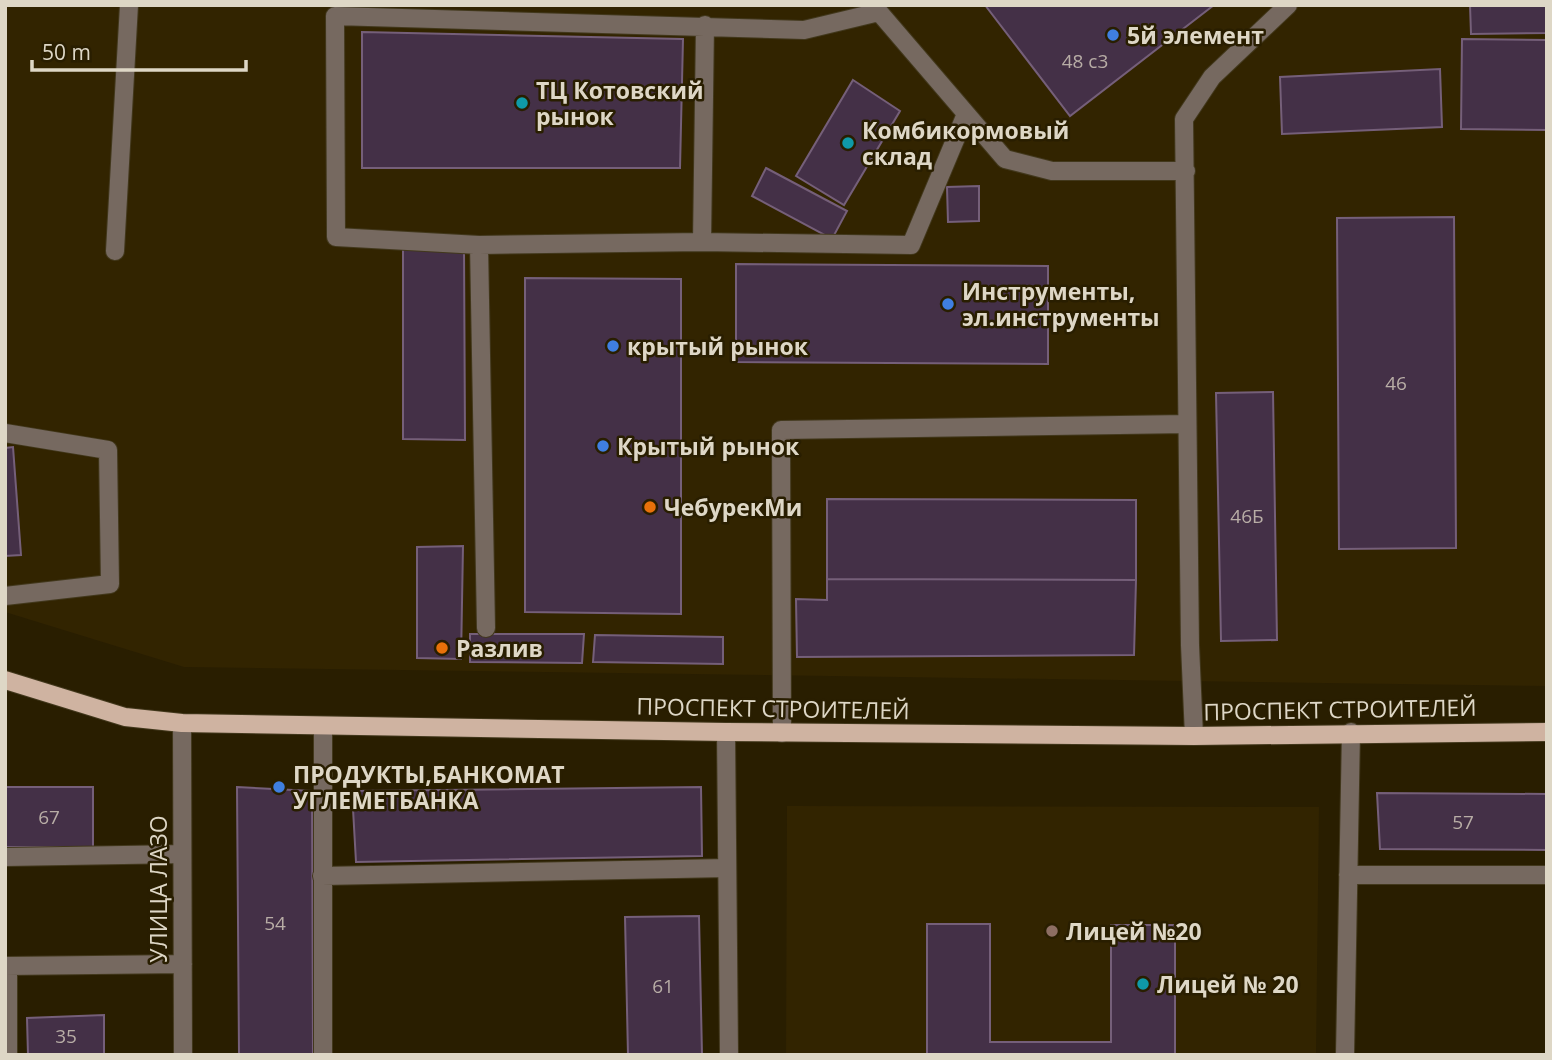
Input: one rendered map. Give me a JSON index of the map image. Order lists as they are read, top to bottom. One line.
{"streets":{"main road":["ПРОСПЕКТ СТРОИТЕЛЕЙ"],"street":["УЛИЦА ЛАЗО"]},"crossings":[["ПРОСПЕКТ СТРОИТЕЛЕЙ","УЛИЦА ЛАЗО"]],"places":["5й элемент","ТЦ Котовский рынок","Комбикормовый склад","Инструменты, эл.инструменты","крытый рынок","Крытый рынок","ЧебурекМи","Разлив","ПРОДУКТЫ,БАНКОМАТ УГЛЕМЕТБАНКА","Лицей №20","Лицей № 20"],"house_numbers":["48 с3","46","46Б","67","57","54","61","35"],"scale_bar":"50 m"}
